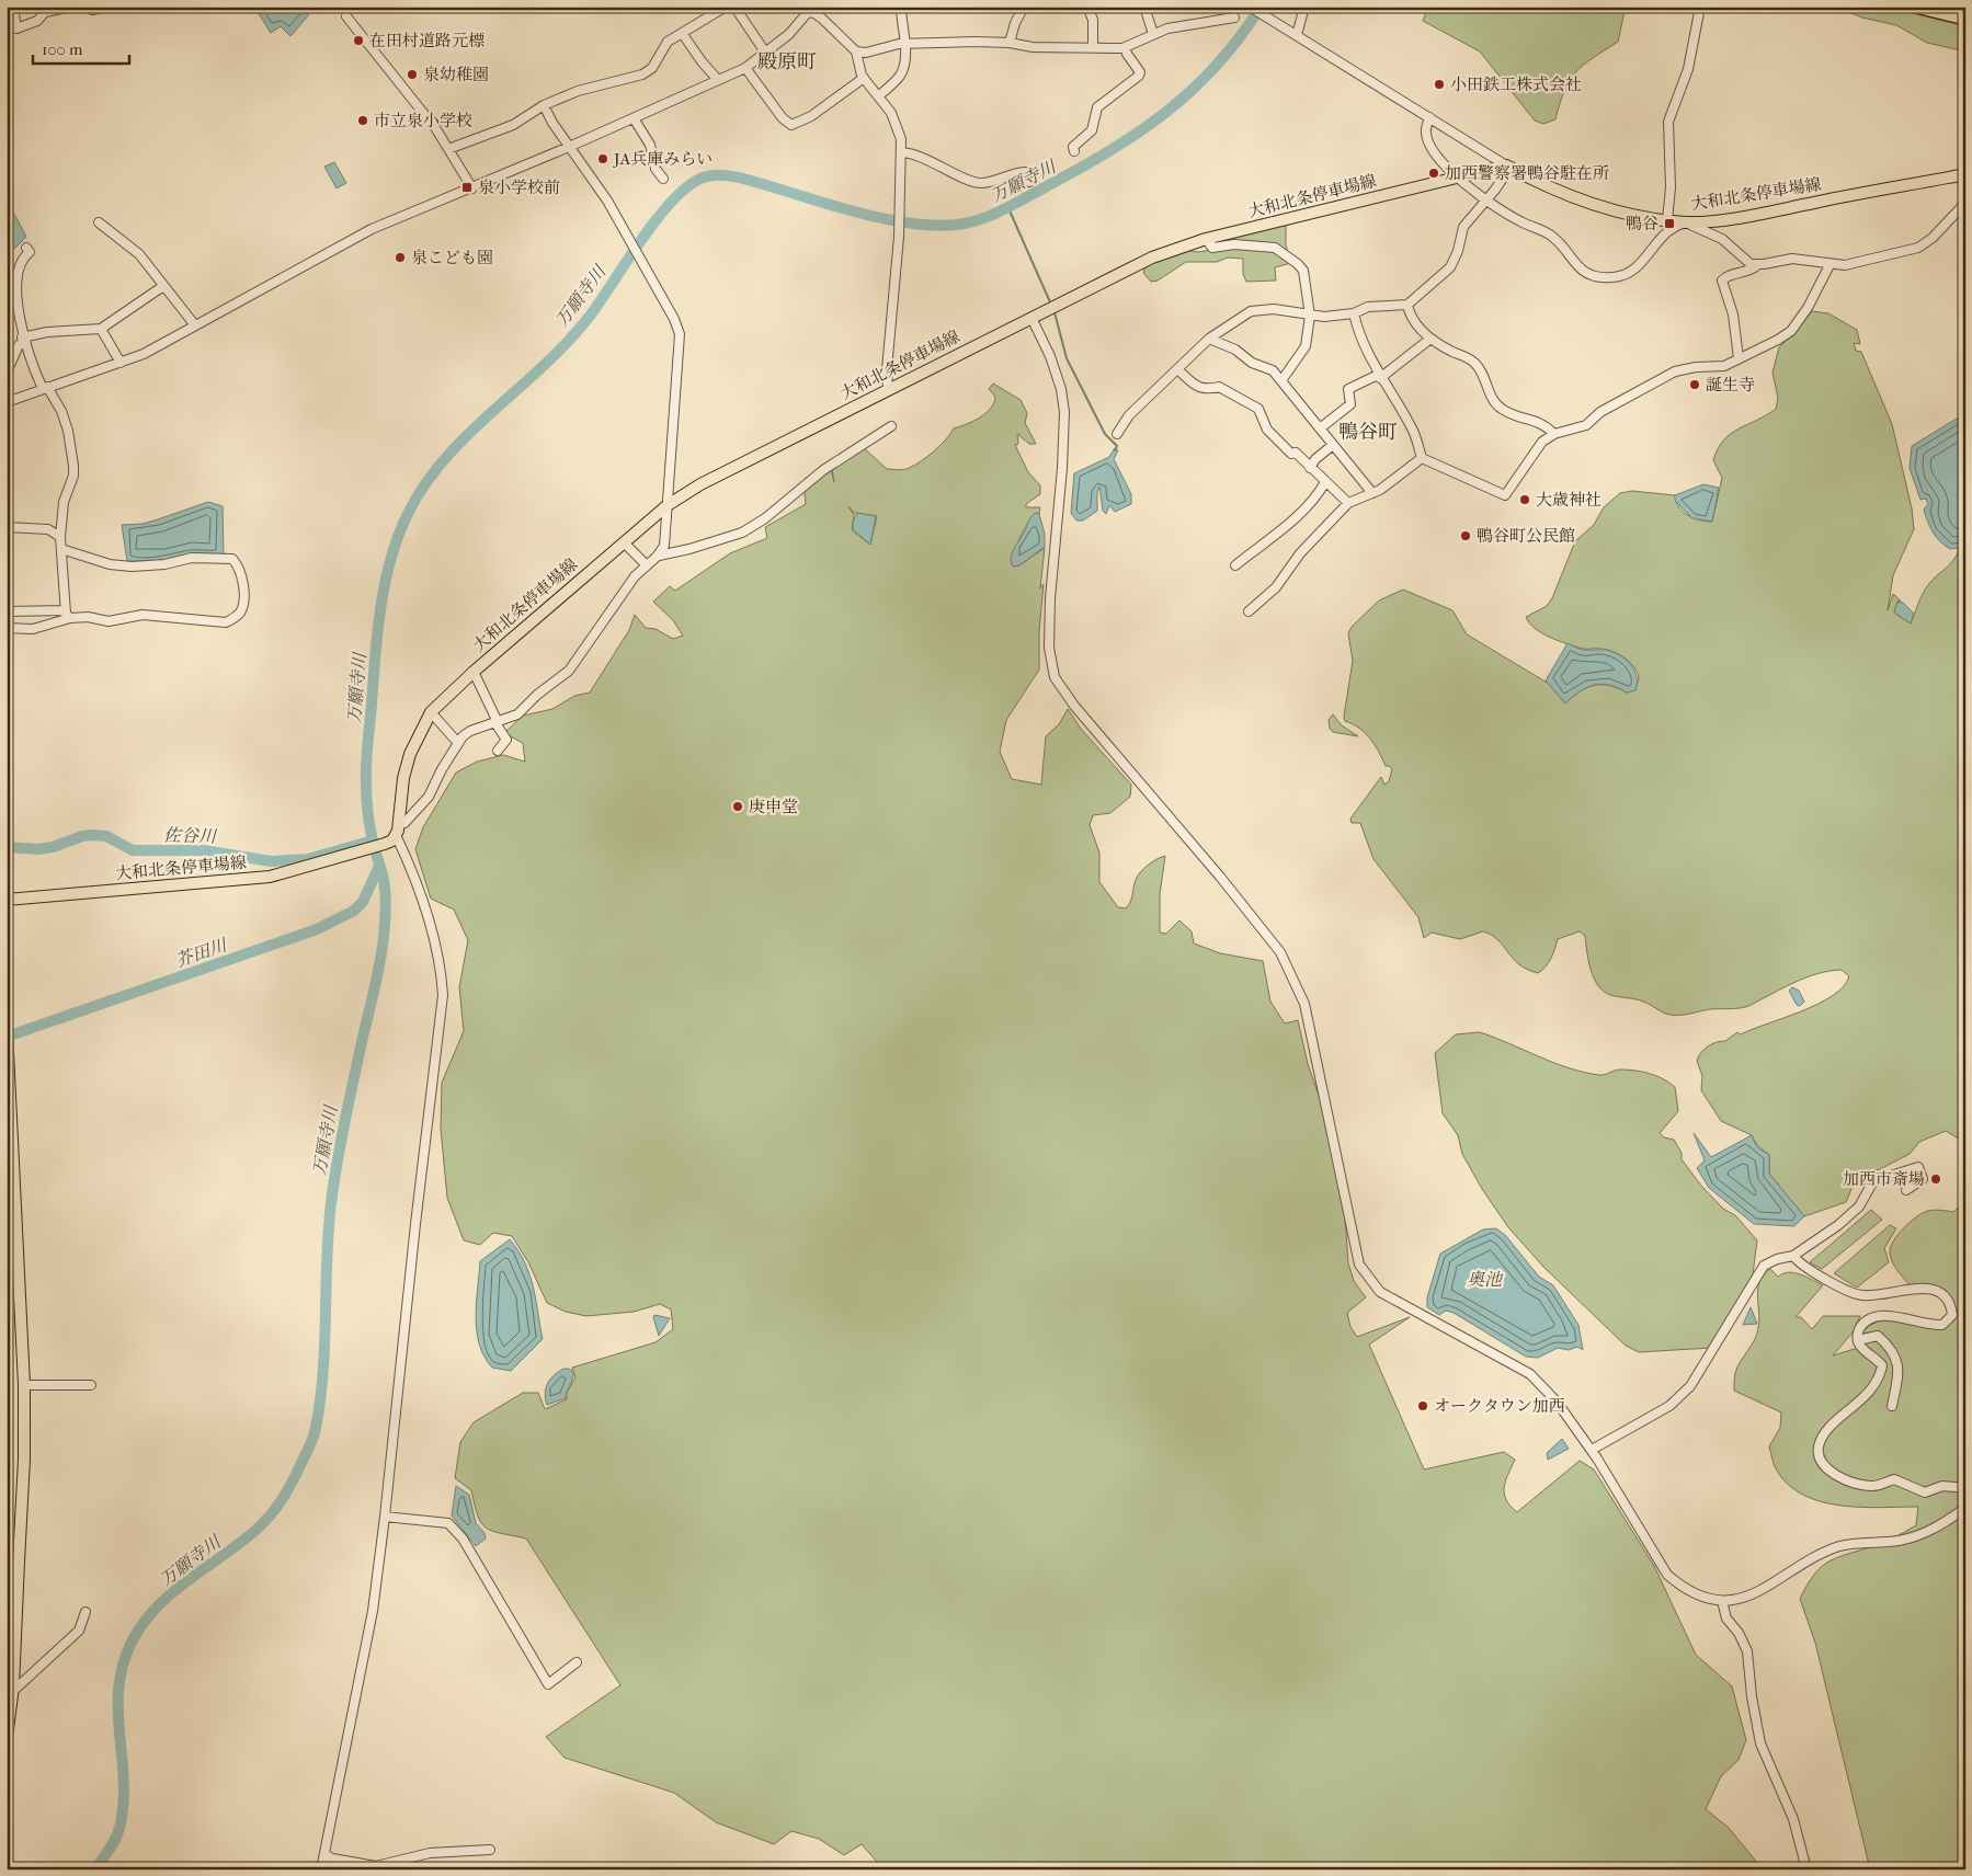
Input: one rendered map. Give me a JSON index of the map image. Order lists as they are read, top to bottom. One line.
{"streets":{"main road":["大和北条停車場線"]},"districts":["殿原町","鴨谷町"],"water":["万願寺川","佐谷川","芥田川","奥池"],"places":{"other":["在田村道路元標","泉幼稚園","小田鉄工株式会社","市立泉小学校","JA兵庫みらい","加西警察署鴨谷駐在所","泉こども園","誕生寺","大歳神社","鴨谷町公民館","庚申堂","加西市斎場","オークタウン加西"],"transit":["泉小学校前","鴨谷"]},"scale_bar":"100 m"}
